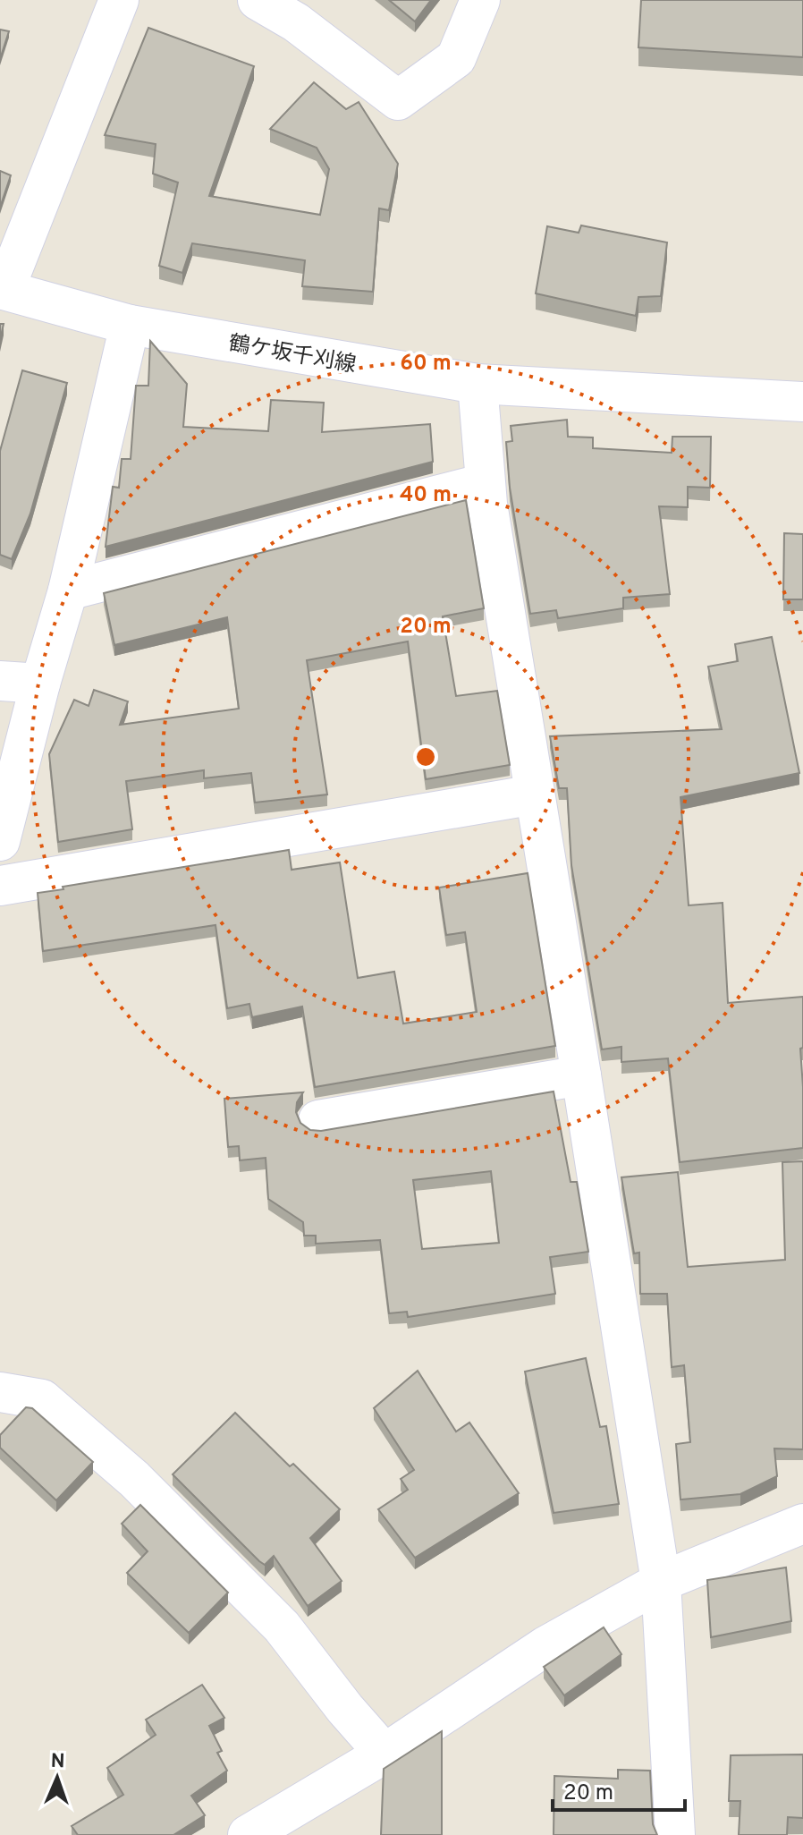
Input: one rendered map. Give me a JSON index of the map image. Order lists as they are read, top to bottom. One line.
{"streets":{"street":["鶴ケ坂千刈線"]},"scale_bar":"20 m","north":"top","rings":["60 m","40 m","20 m"]}
